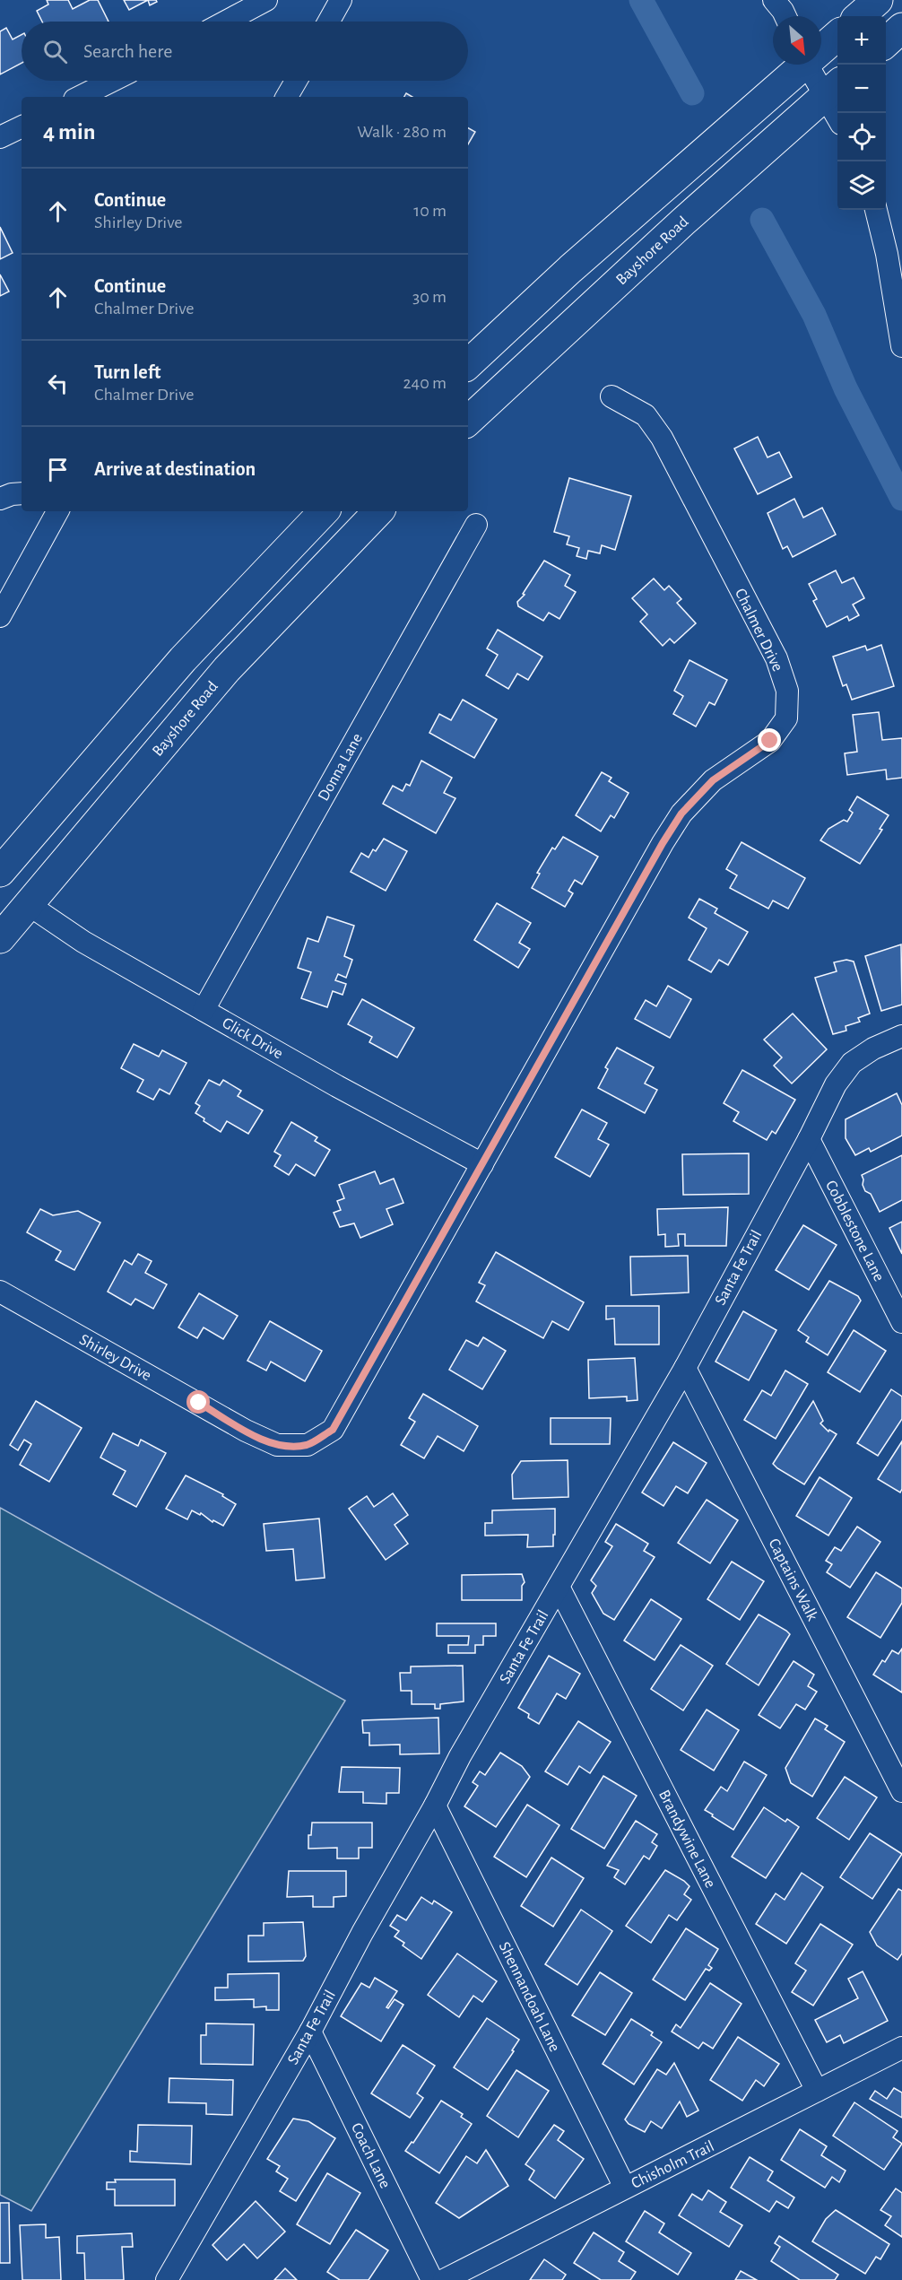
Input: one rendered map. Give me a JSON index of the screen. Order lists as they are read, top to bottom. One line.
{"streets":{"main road":["Bayshore Road"],"street":["Chalmer Drive","Donna Lane","Glick Drive","Cobblestone Lane","Santa Fe Trail","Shirley Drive","Captains Walk","Brandywine Lane","Shennandoah Lane","Coach Lane","Chisholm Trail"]},"crossings":[["Bayshore Road","Glick Drive"],["Chalmer Drive","Glick Drive"],["Chalmer Drive","Shirley Drive"],["Donna Lane","Glick Drive"],["Cobblestone Lane","Santa Fe Trail"],["Santa Fe Trail","Captains Walk"],["Santa Fe Trail","Brandywine Lane"],["Santa Fe Trail","Shennandoah Lane"],["Santa Fe Trail","Coach Lane"],["Brandywine Lane","Chisholm Trail"],["Shennandoah Lane","Chisholm Trail"]],"north":"bottom right","page":{"map_buttons":["+","−"],"search":"Search here","heading":["4 min","Walk · 280 m"],"list":[["Continue","Shirley Drive","10 m"],["Continue","Chalmer Drive","30 m"],["Turn left","Chalmer Drive","240 m"],"Arrive at destination"]}}
